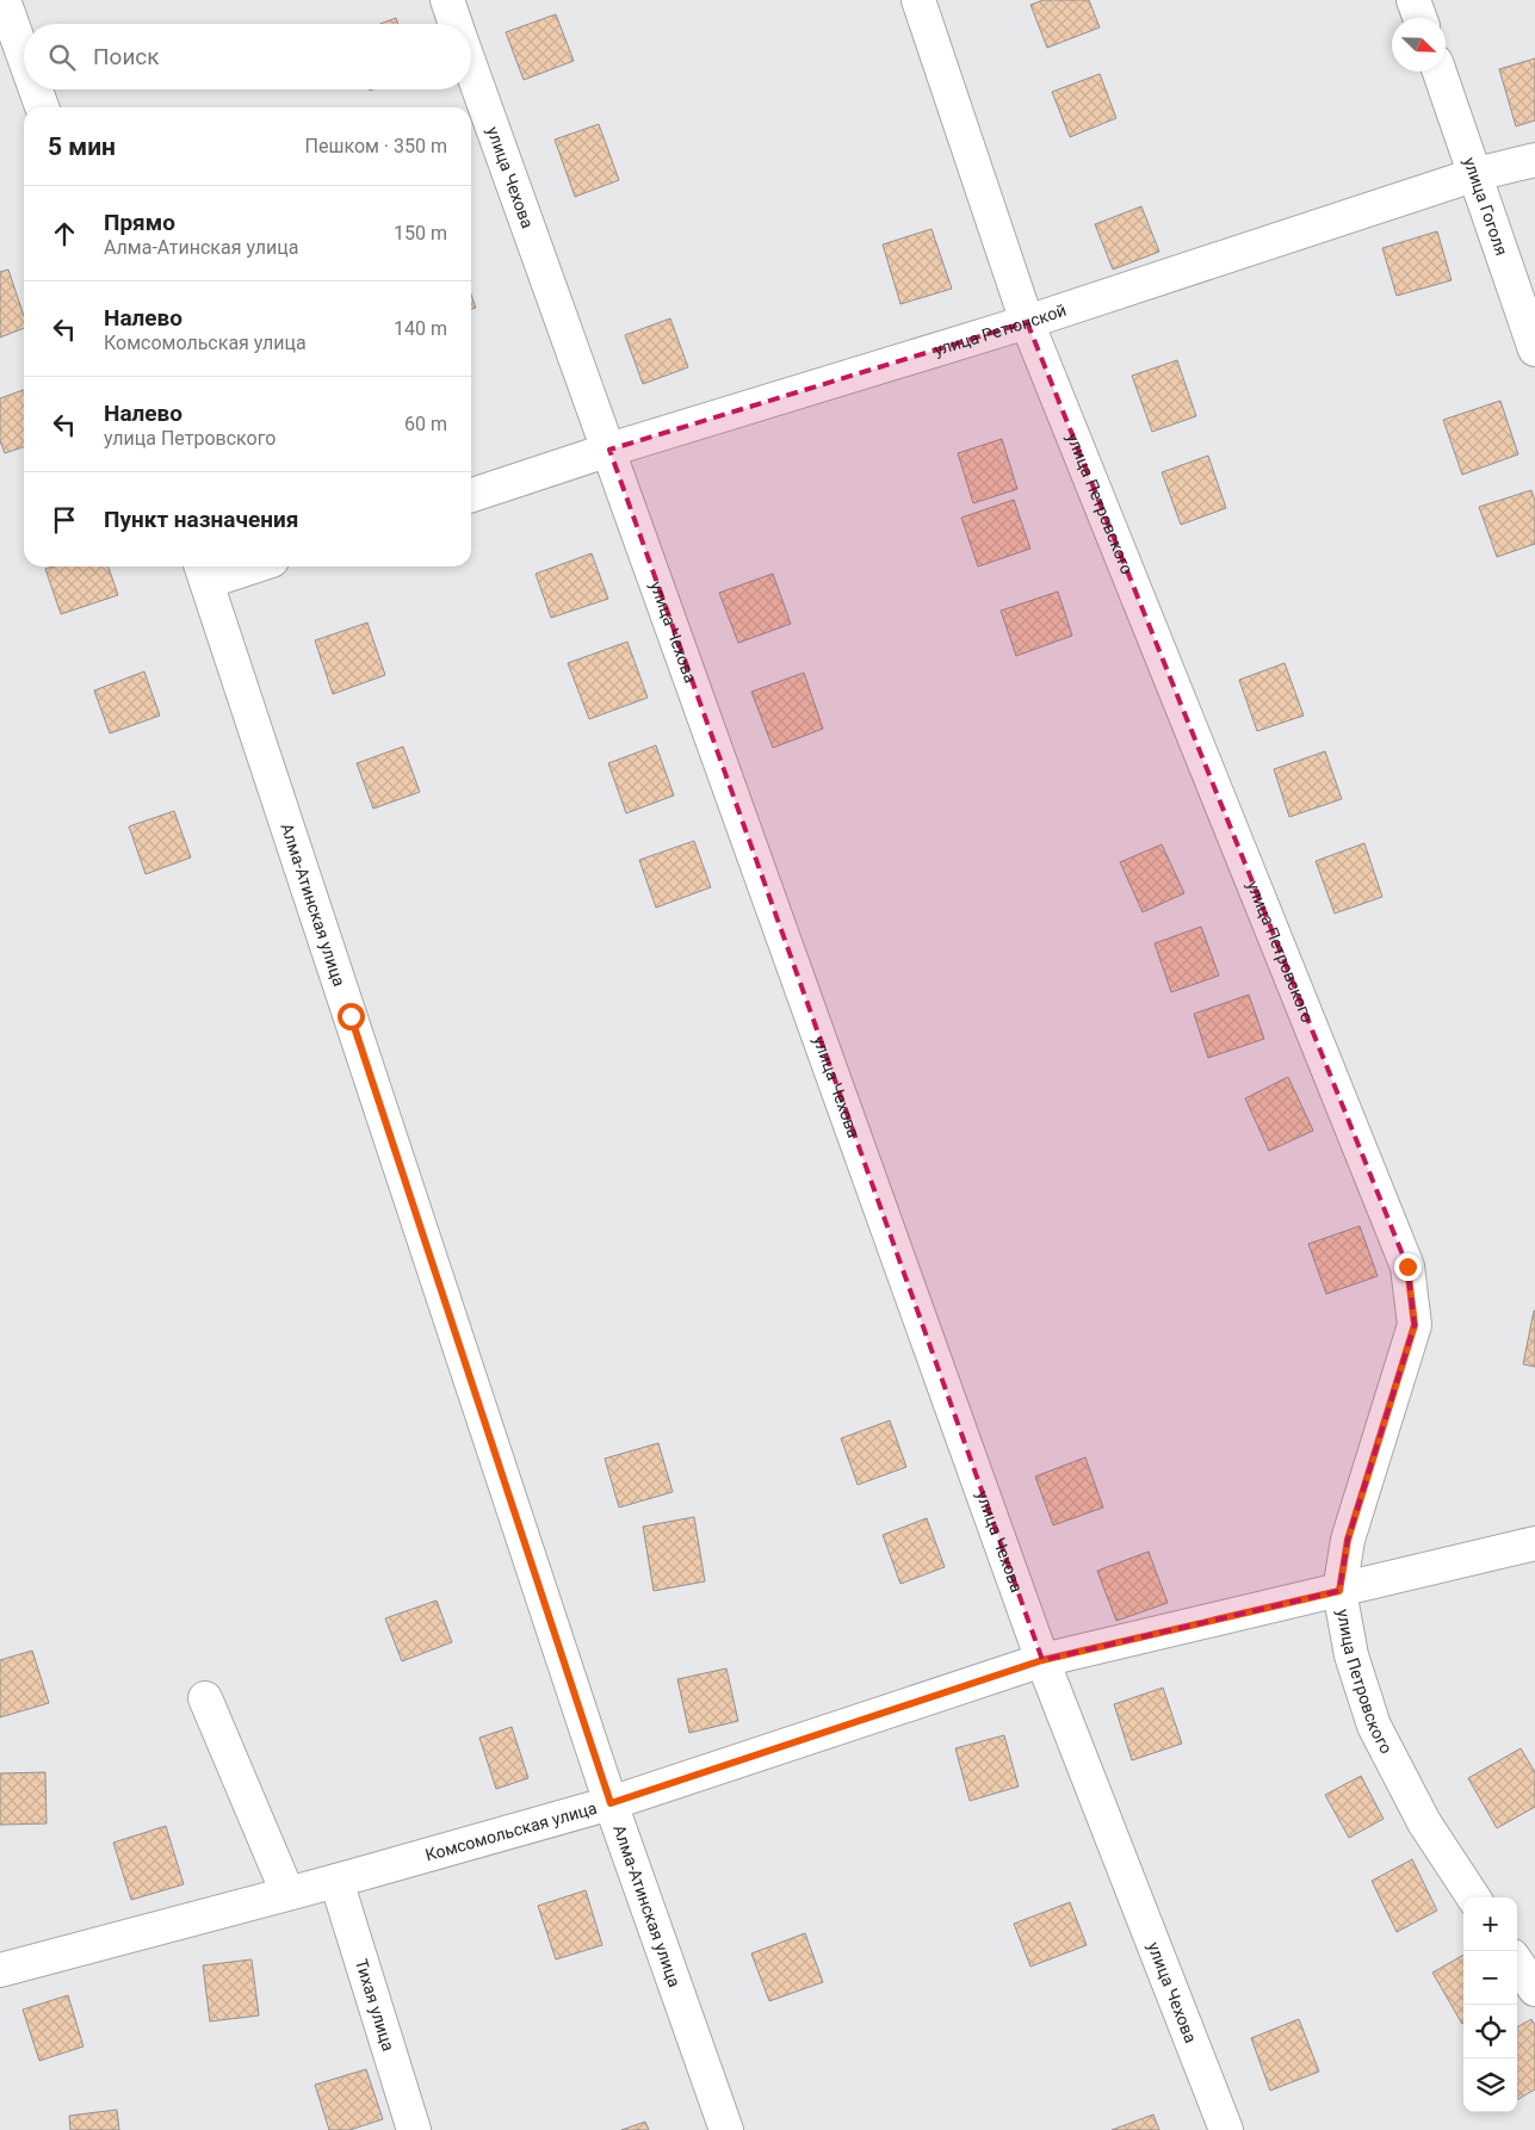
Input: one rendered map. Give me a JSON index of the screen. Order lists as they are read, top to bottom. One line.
{"streets":{"street":["улица Чехова","улица Гоголя","улица Ретюнской","улица Петровского","Алма-Атинская улица","Комсомольская улица","Тихая улица"]},"crossings":[["улица Чехова","улица Ретюнской"],["улица Чехова","Комсомольская улица"],["улица Гоголя","улица Ретюнской"],["улица Ретюнской","улица Петровского"],["улица Петровского","Комсомольская улица"],["Алма-Атинская улица","Комсомольская улица"],["Комсомольская улица","Тихая улица"]],"north":"bottom right","page":{"search":"Поиск","heading":["5 мин","Пешком · 350 m"],"list":[["Прямо","Алма-Атинская улица","150 m"],["Налево","Комсомольская улица","140 m"],["Налево","улица Петровского","60 m"],"Пункт назначения"],"map_buttons":["+","−"]}}
